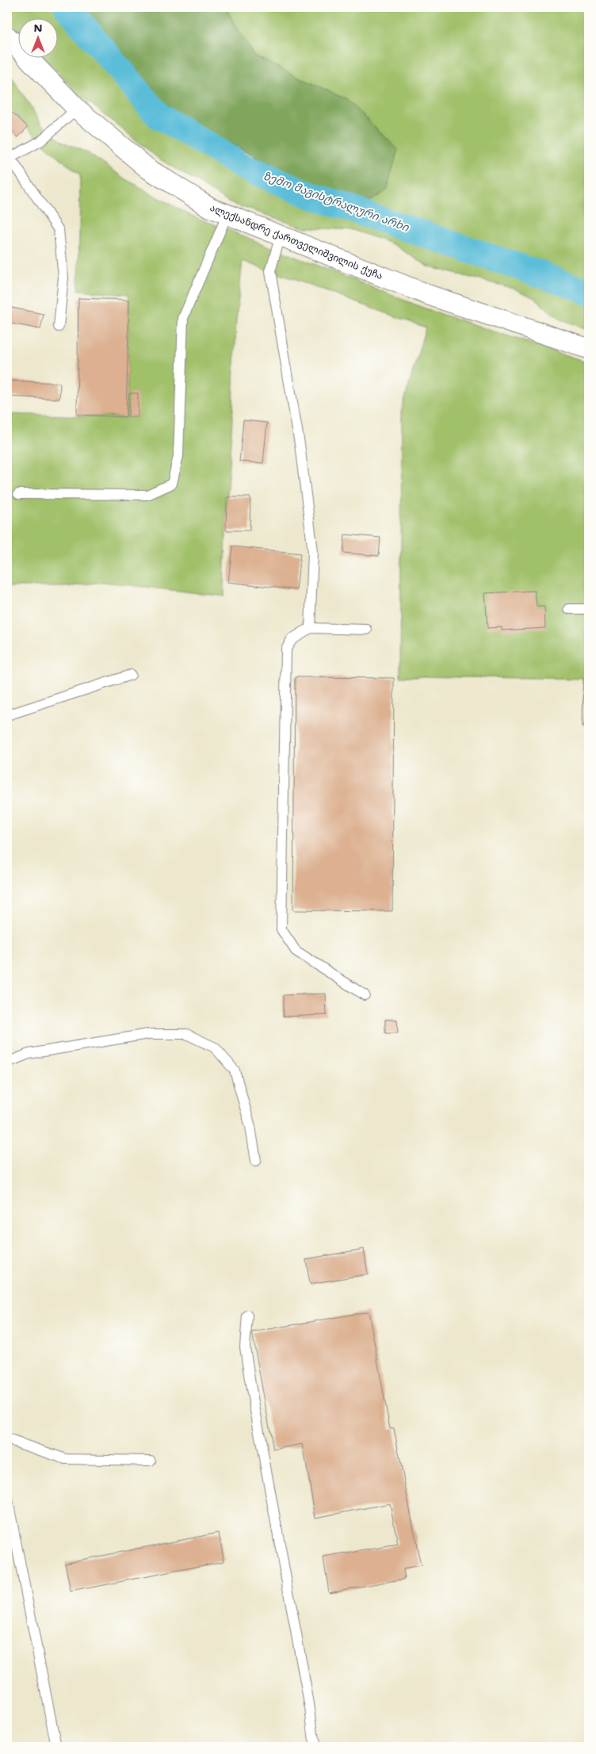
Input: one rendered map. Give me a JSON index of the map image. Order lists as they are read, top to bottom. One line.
{"streets":{"street":["ალექსანდრე ქართველიშვილის ქუჩა"]},"water":["ზემო მაგისტრალური არხი"],"north":"top"}
